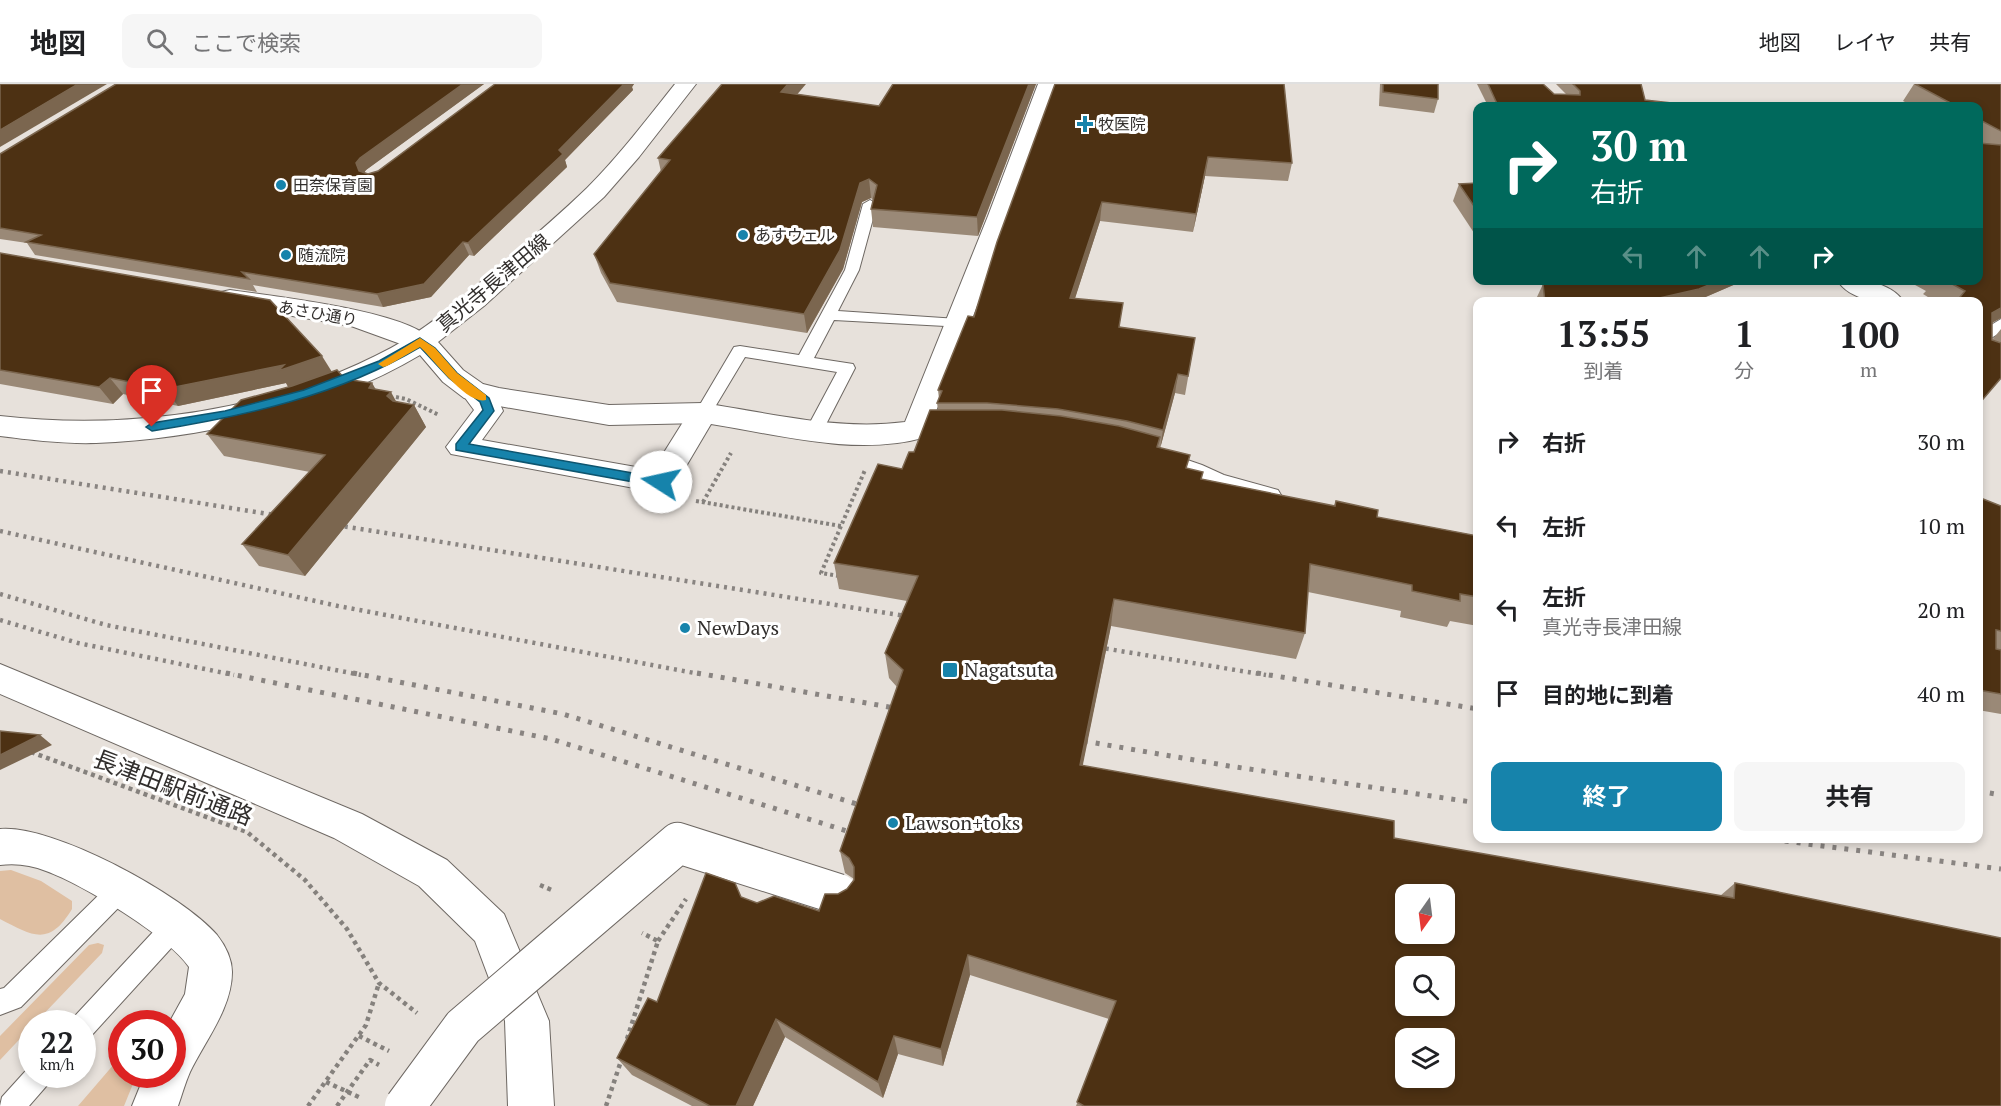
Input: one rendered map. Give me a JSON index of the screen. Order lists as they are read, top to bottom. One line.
{"streets":{"street":["真光寺長津田線","あさひ通り"],"path":["長津田駅前通路"]},"crossings":[["真光寺長津田線","あさひ通り"]],"places":{"health":["牧医院"],"other":["田奈保育園","あすウェル","随流院","NewDays","Lawson+toks"],"transit":["Nagatsuta"]},"north":"bottom","page":{"header":"地図","search":"ここで検索","nav":["地図","レイヤ","共有"],"turn":["30 m","右折"],"eta":["13:55","到着","1","分","100","m"],"list":[{"name":"右折","value":"30 m"},{"name":"左折","value":"10 m"},{"name":"左折","note":"真光寺長津田線","value":"20 m"},{"name":"目的地に到着","value":"40 m"}],"buttons":["終了","共有"],"speed":"22 km/h","limit":"30"}}
